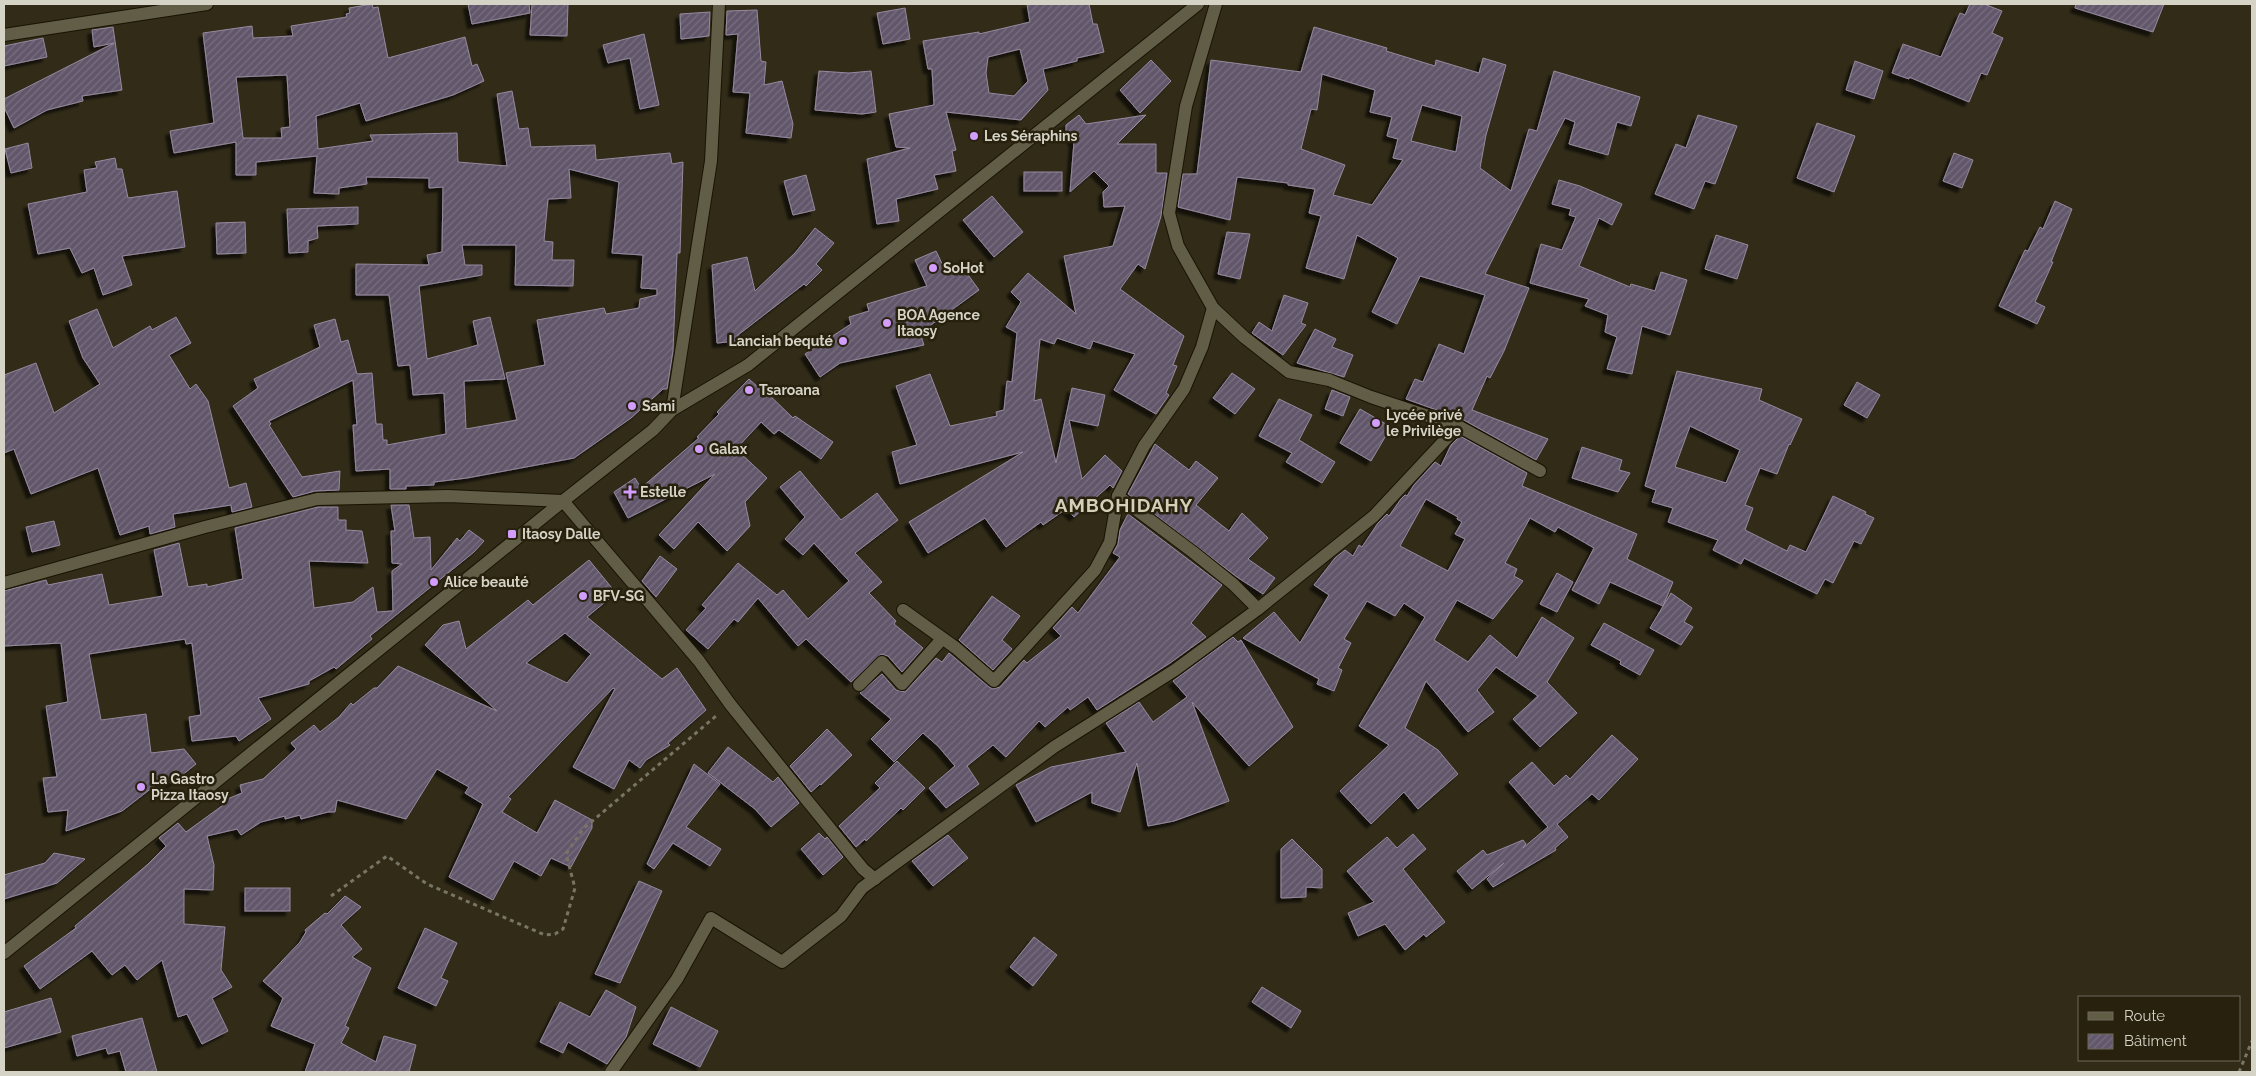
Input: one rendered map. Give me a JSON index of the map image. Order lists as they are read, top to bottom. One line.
{"districts":["AMBOHIDAHY"],"places":{"other":["Les Séraphins","SoHot","BOA Agence Itaosy","Lanciah bequté","Tsaroana","Sami","Lycée privé le Privilège","Galax","Alice beauté","BFV-SG","La Gastro Pizza Itaosy"],"health":["Estelle"],"transit":["Itaosy Dalle"]},"legend":["Route","Bâtiment"]}
